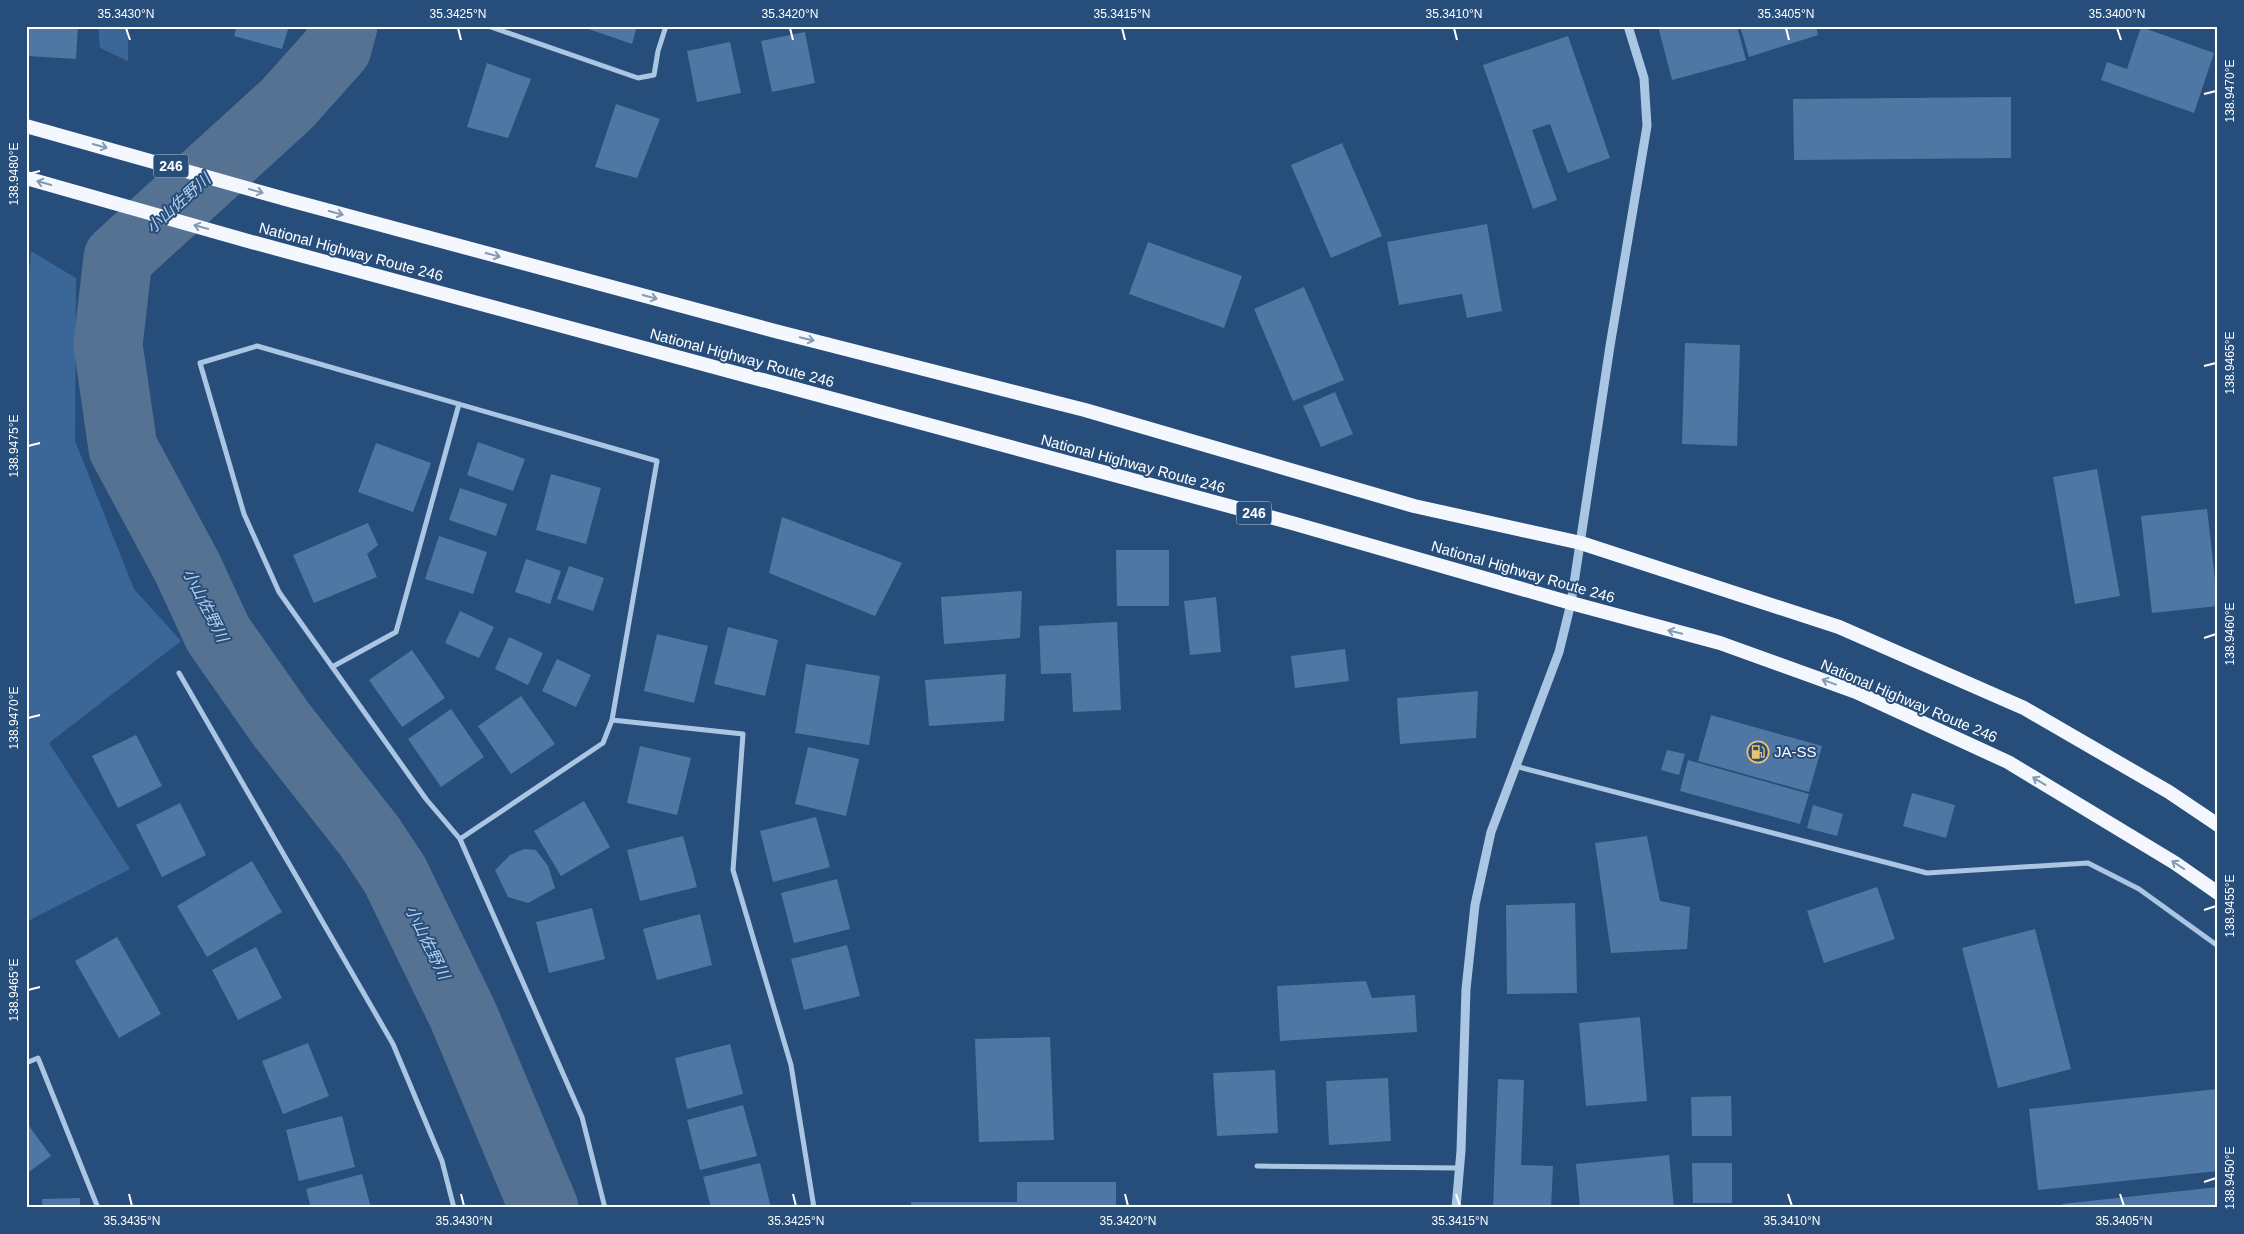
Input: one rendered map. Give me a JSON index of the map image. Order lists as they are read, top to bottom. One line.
{"streets":{"highway":["246","National Highway Route 246"]},"water":["小山佐野川"],"places":{"fuel station":["JA-SS"]},"coordinates":["35.3430°N","35.3425°N","35.3420°N","35.3415°N","35.3410°N","35.3405°N","35.3400°N","138.9470°E","138.9480°E","138.9465°E","138.9475°E","138.9460°E","138.9455°E","138.9450°E","35.3435°N"]}
